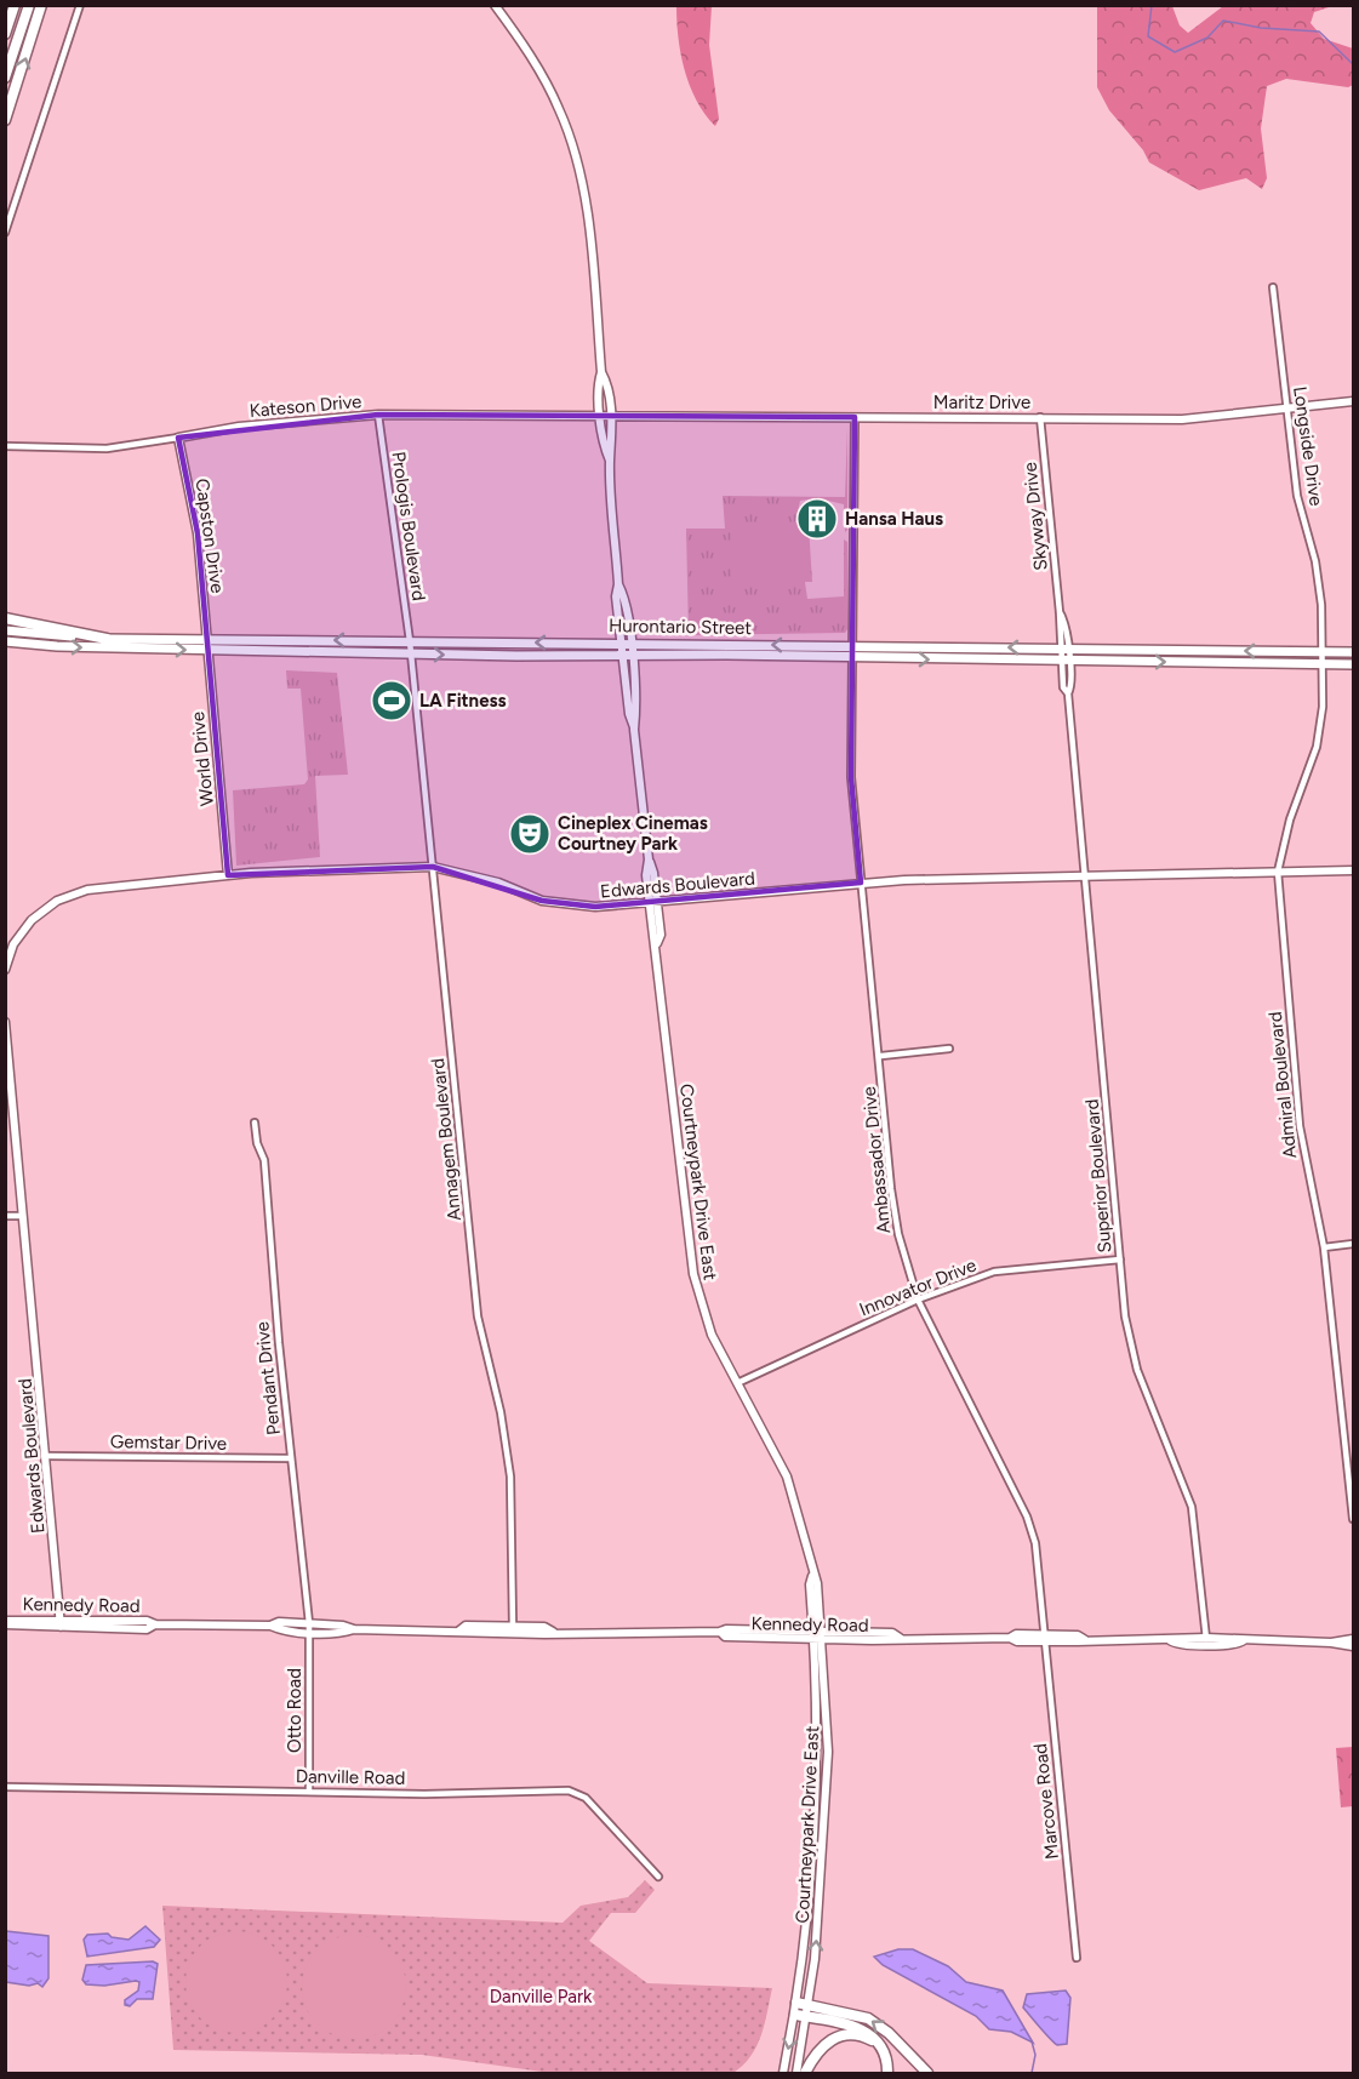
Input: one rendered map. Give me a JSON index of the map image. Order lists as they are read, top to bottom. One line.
{"streets":{"main road":["Maritz Drive","Kateson Drive","Capston Drive","Hurontario Street","World Drive","Edwards Boulevard","Courtneypark Drive East","Kennedy Road"],"street":["Longside Drive","Skyway Drive","Prologis Boulevard","Admiral Boulevard","Annagem Boulevard","Ambassador Drive","Superior Boulevard","Innovator Drive","Pendant Drive","Gemstar Drive","Otto Road","Danville Road","Marcove Road"]},"crossings":[["Maritz Drive","Kateson Drive"],["Maritz Drive","Longside Drive"],["Maritz Drive","Skyway Drive"],["Maritz Drive","Ambassador Drive"],["Kateson Drive","Prologis Boulevard"],["Kateson Drive","Capston Drive"],["Longside Drive","Hurontario Street"],["Longside Drive","Admiral Boulevard"],["Skyway Drive","Hurontario Street"],["Skyway Drive","Superior Boulevard"],["Prologis Boulevard","Hurontario Street"],["Prologis Boulevard","Annagem Boulevard"],["Capston Drive","Hurontario Street"],["Capston Drive","World Drive"],["Hurontario Street","World Drive"],["Hurontario Street","Admiral Boulevard"],["Hurontario Street","Annagem Boulevard"],["Hurontario Street","Ambassador Drive"],["Hurontario Street","Superior Boulevard"],["Hurontario Street","Courtneypark Drive East"],["World Drive","Edwards Boulevard"],["Edwards Boulevard","Admiral Boulevard"],["Edwards Boulevard","Annagem Boulevard"],["Edwards Boulevard","Ambassador Drive"],["Edwards Boulevard","Superior Boulevard"],["Edwards Boulevard","Courtneypark Drive East"],["Edwards Boulevard","Gemstar Drive"],["Edwards Boulevard","Kennedy Road"],["Annagem Boulevard","Kennedy Road"],["Ambassador Drive","Innovator Drive"],["Ambassador Drive","Kennedy Road"],["Ambassador Drive","Marcove Road"],["Superior Boulevard","Innovator Drive"],["Superior Boulevard","Kennedy Road"],["Courtneypark Drive East","Innovator Drive"],["Courtneypark Drive East","Kennedy Road"],["Pendant Drive","Gemstar Drive"],["Pendant Drive","Kennedy Road"],["Pendant Drive","Otto Road"],["Kennedy Road","Otto Road"],["Kennedy Road","Marcove Road"],["Otto Road","Danville Road"]],"parks":["Danville Park"],"places":{"building":["Hansa Haus"],"sports":["LA Fitness"],"theatre":["Cineplex Cinemas Courtney Park"]}}
